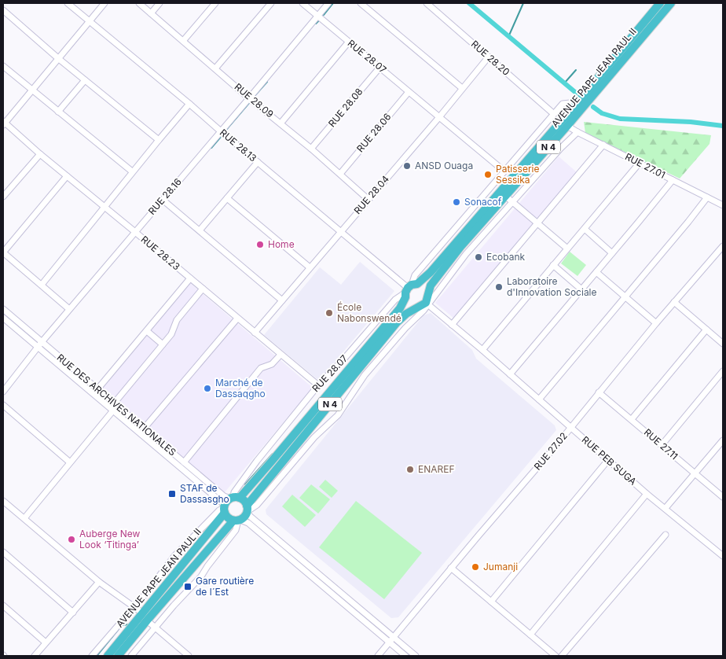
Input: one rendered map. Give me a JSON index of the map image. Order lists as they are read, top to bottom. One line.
{"streets":{"highway":["AVENUE PAPE JEAN PAUL II","N 4"],"street":["RUE 28.07","RUE 28.20","RUE 28.09","RUE 28.08","RUE 28.06","RUE 28.13","RUE 27.01","RUE 28.04","RUE 28.16","RUE 28.23","RUE DES ARCHIVES NATIONALES","RUE 27.11","RUE 27.02","RUE PEB SUGA"]},"crossings":[["RUE 28.07","RUE 28.20"],["RUE 28.07","AVENUE PAPE JEAN PAUL II"],["RUE 28.07","RUE 28.08"],["RUE 28.07","RUE 28.06"],["RUE 28.07","RUE 28.13"],["RUE 28.07","RUE 28.04"],["RUE 28.07","RUE 28.16"],["RUE 28.07","RUE 28.23"],["RUE 28.07","RUE DES ARCHIVES NATIONALES"],["RUE 28.07","RUE PEB SUGA"],["RUE 28.20","RUE 28.04"],["AVENUE PAPE JEAN PAUL II","RUE 28.13"],["AVENUE PAPE JEAN PAUL II","RUE 27.01"],["AVENUE PAPE JEAN PAUL II","RUE DES ARCHIVES NATIONALES"],["AVENUE PAPE JEAN PAUL II","RUE PEB SUGA"],["RUE 28.09","RUE 28.08"],["RUE 28.09","RUE 28.06"],["RUE 28.09","RUE 28.04"],["RUE 28.09","RUE 28.16"],["RUE 28.13","RUE 28.04"],["RUE 28.13","RUE 28.16"],["RUE 28.13","RUE PEB SUGA"],["RUE 28.04","RUE 28.23"],["RUE 28.16","RUE 28.23"],["RUE 28.16","RUE DES ARCHIVES NATIONALES"],["RUE 27.11","RUE 27.02"],["RUE 27.02","RUE PEB SUGA"]],"places":{"other":["ANSD Ouaga","Patisserie Sessika","Sonacof","Home","Ecobank","Laboratoire d'Innovation Sociale","École Nabonswendé","Marché de Dassaqgho","ENAREF","Auberge New Look ‘Titinga’","Jumanji"],"transit":["STAF de Dassasgho","Gare routière de l´Est"]}}
